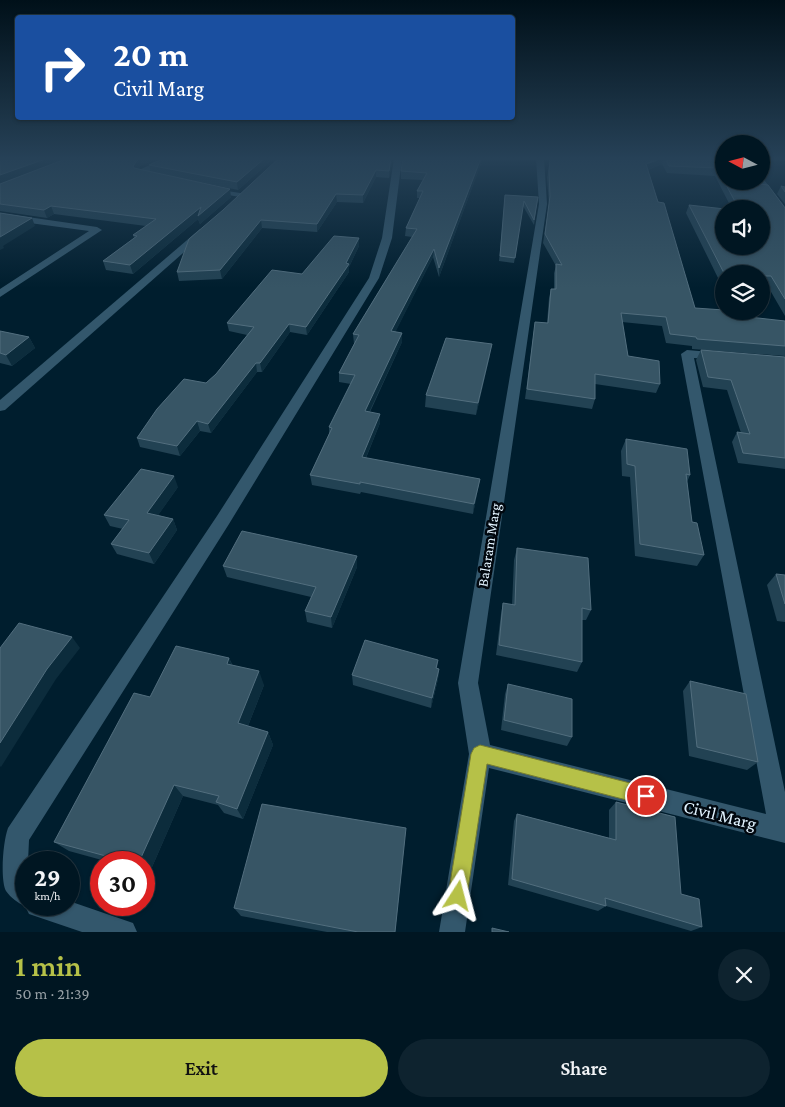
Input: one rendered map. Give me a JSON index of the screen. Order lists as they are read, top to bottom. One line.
{"streets":{"street":["Balaram Marg","Civil Marg"]},"crossings":[["Balaram Marg","Civil Marg"]],"north":"left","page":{"turn":["20 m","Civil Marg"],"speed":"29 km/h","limit":"30","heading":["1 min","50 m · 21:39"],"buttons":["Exit","Share"]}}
